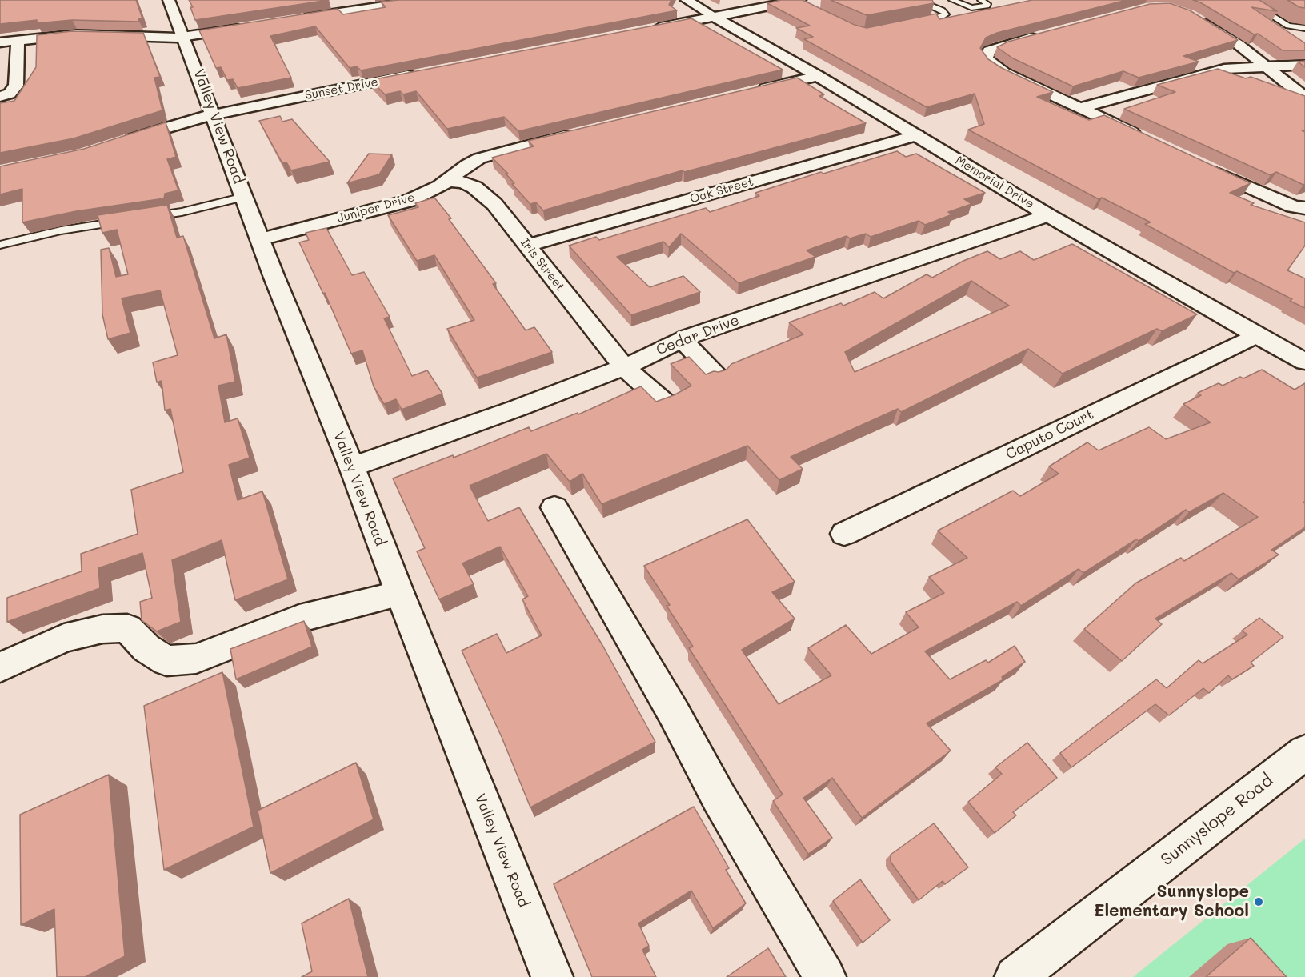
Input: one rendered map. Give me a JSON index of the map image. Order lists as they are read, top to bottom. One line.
{"streets":{"street":["Sunset Drive","Valley View Road","Memorial Drive","Oak Street","Juniper Drive","Iris Street","Cedar Drive","Caputo Court","Sunnyslope Road"]},"crossings":[["Sunset Drive","Valley View Road"],["Valley View Road","Juniper Drive"],["Valley View Road","Cedar Drive"],["Memorial Drive","Oak Street"],["Memorial Drive","Cedar Drive"],["Memorial Drive","Caputo Court"],["Oak Street","Iris Street"],["Juniper Drive","Iris Street"],["Iris Street","Cedar Drive"]],"places":["Sunnyslope Elementary School"]}
